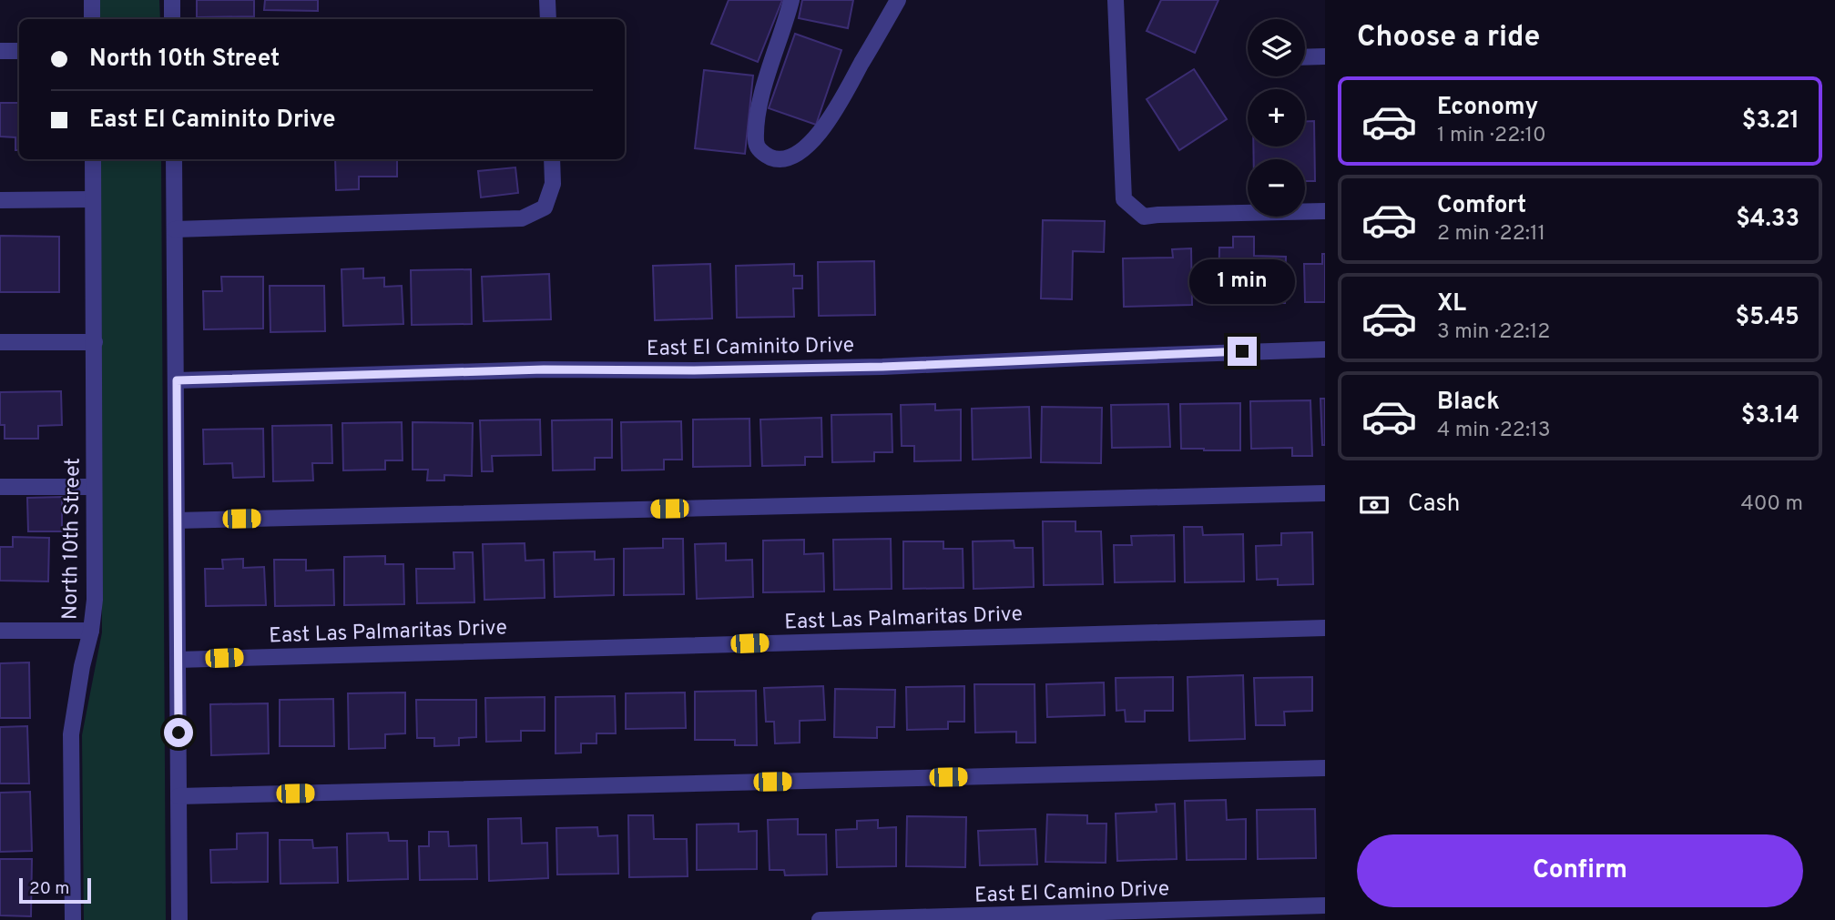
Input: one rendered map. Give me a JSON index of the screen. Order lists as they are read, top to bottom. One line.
{"streets":{"street":["East El Caminito Drive","North 10th Street","East Las Palmaritas Drive","East El Camino Drive"]},"scale_bar":"20 m","page":{"heading":"Choose a ride","map_buttons":["+","−"],"banner":["North 10th Street","East El Caminito Drive"],"list":[{"name":"Economy","note":"1 min · 22:10","value":"$3.21"},{"name":"Comfort","note":"2 min · 22:11","value":"$4.33"},{"name":"XL","note":"3 min · 22:12","value":"$5.45"},{"name":"Black","note":"4 min · 22:13","value":"$3.14"}],"bubble":"1 min","pay":["Cash","400 m"],"buttons":"Confirm","scale":"20 m"}}
